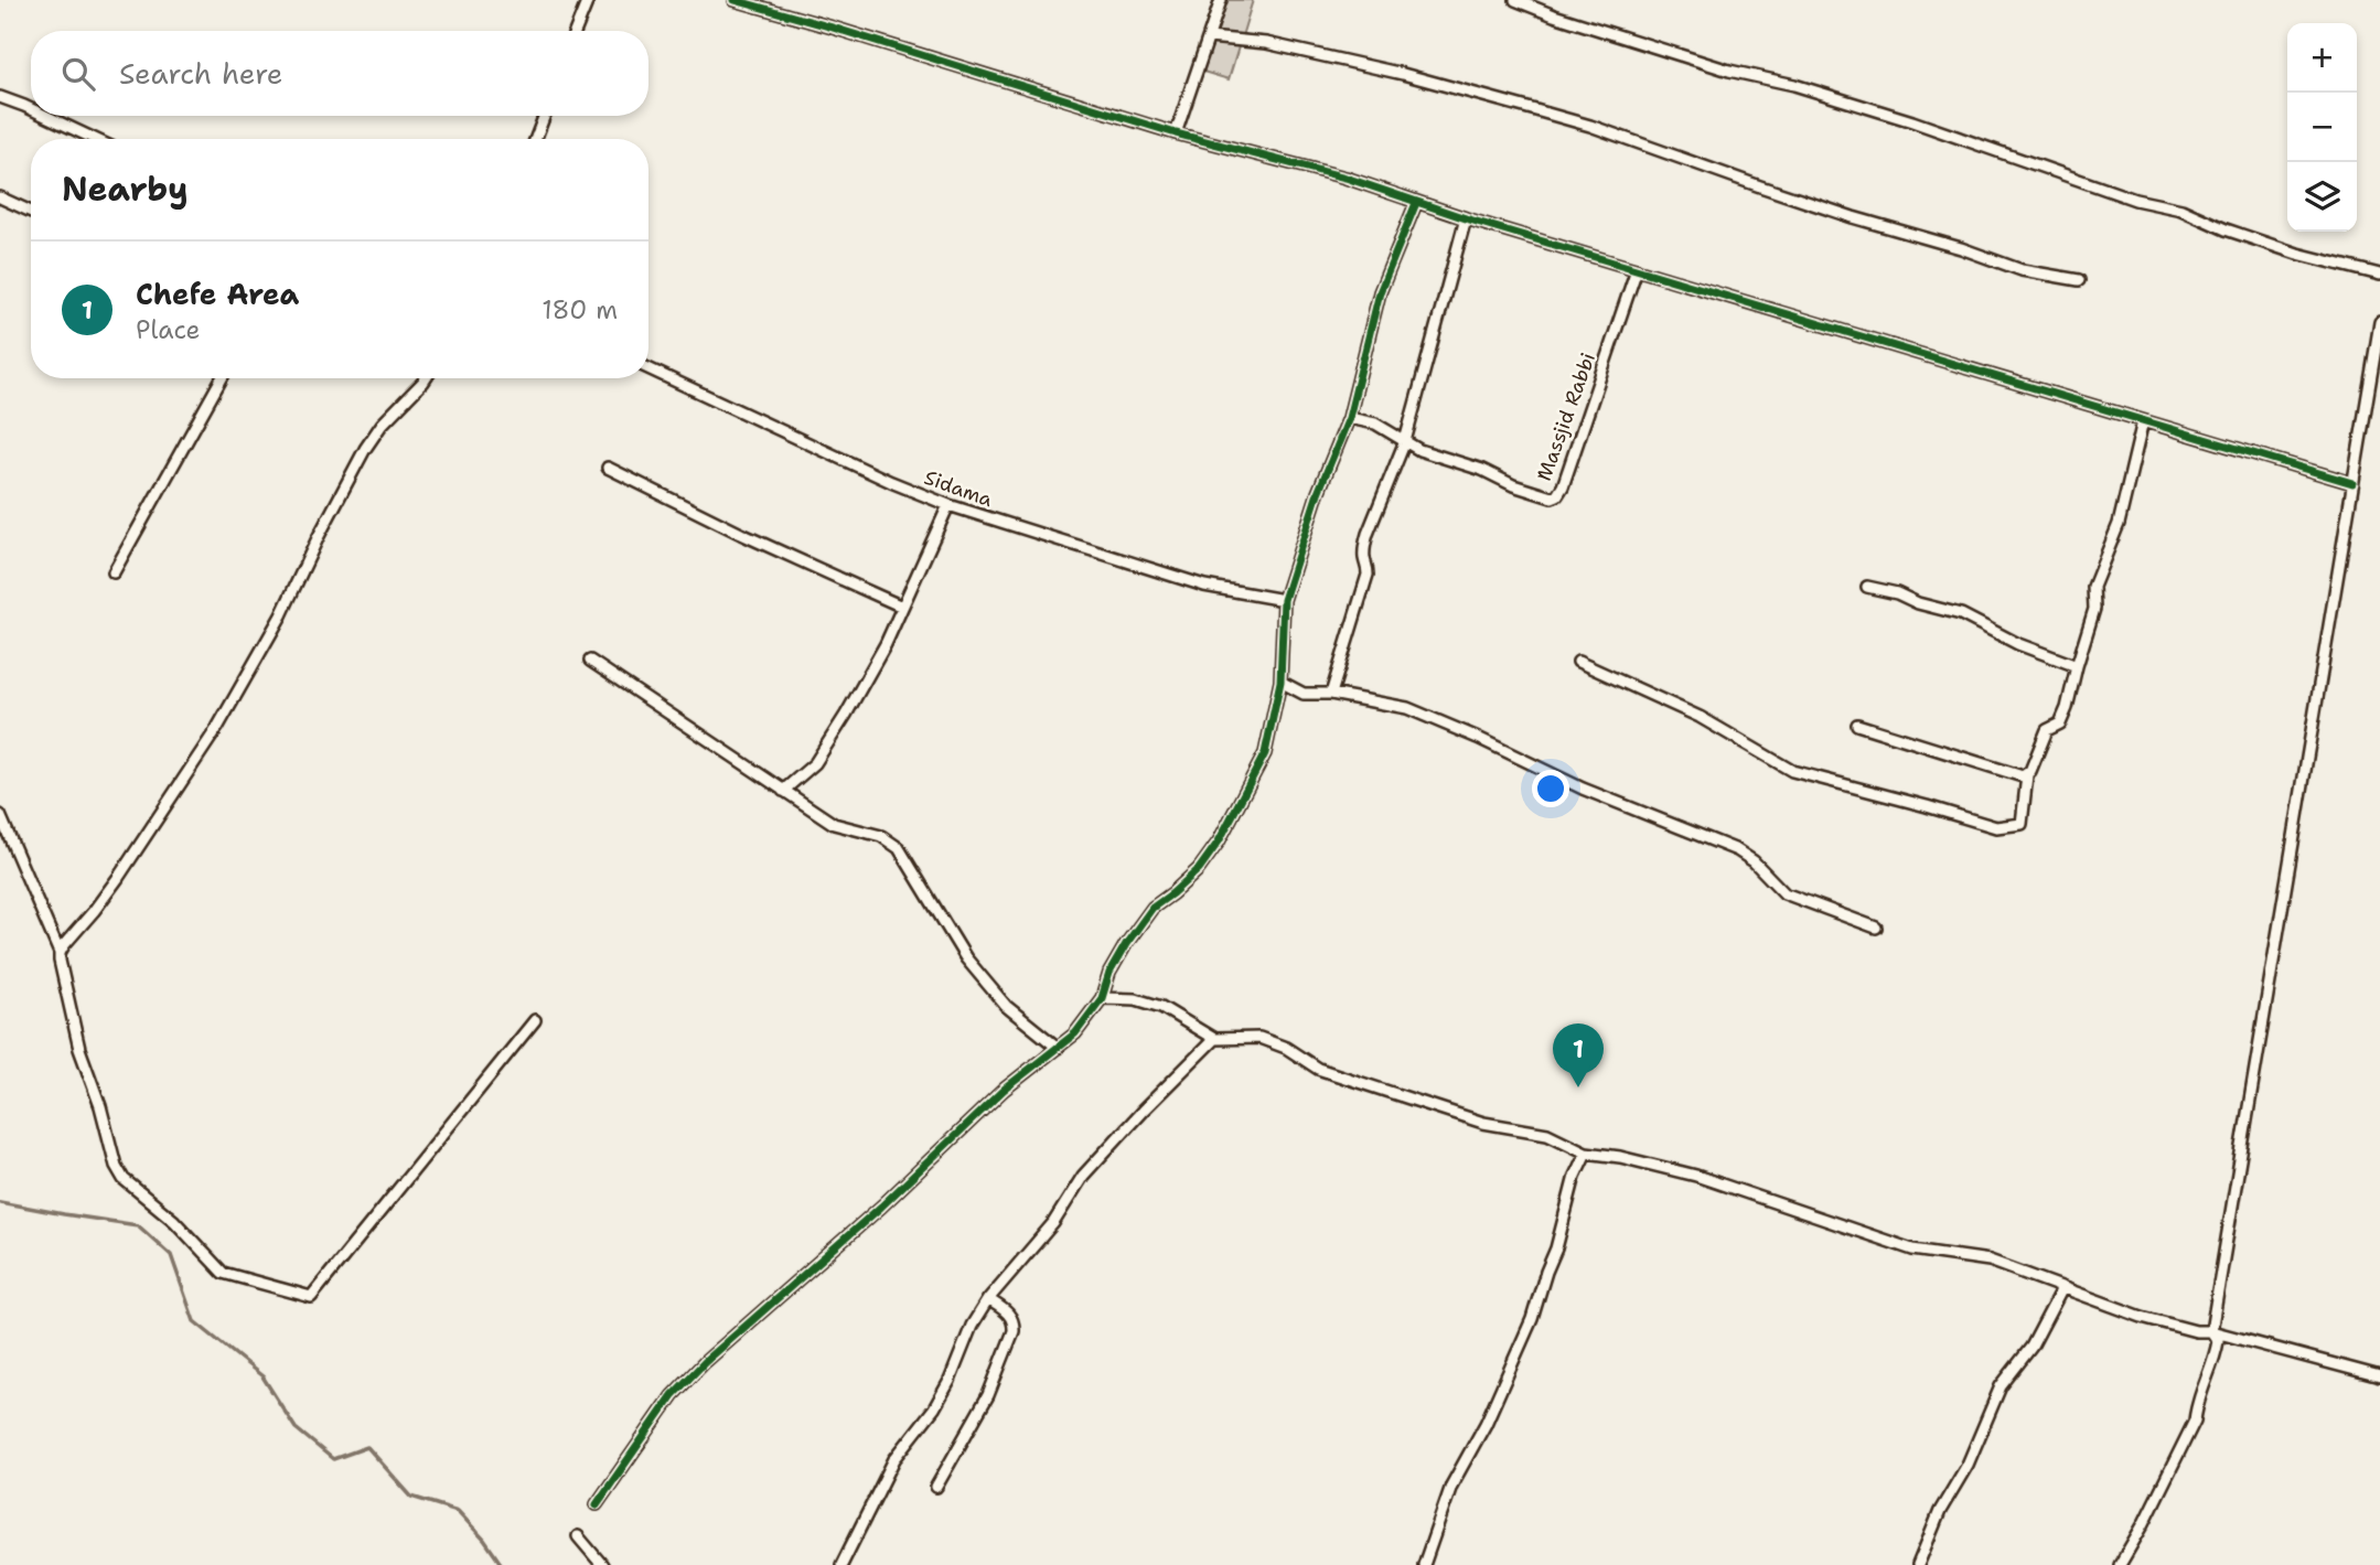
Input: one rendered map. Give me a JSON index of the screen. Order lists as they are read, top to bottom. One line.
{"streets":{"street":["Massjid Rabbi","Sidama"]},"page":{"map_buttons":["+","−"],"search":"Search here","heading":"Nearby","list":[{"mark":"1","name":"Chefe Area","note":"Place","value":"180 m"}],"pins":"1"}}
